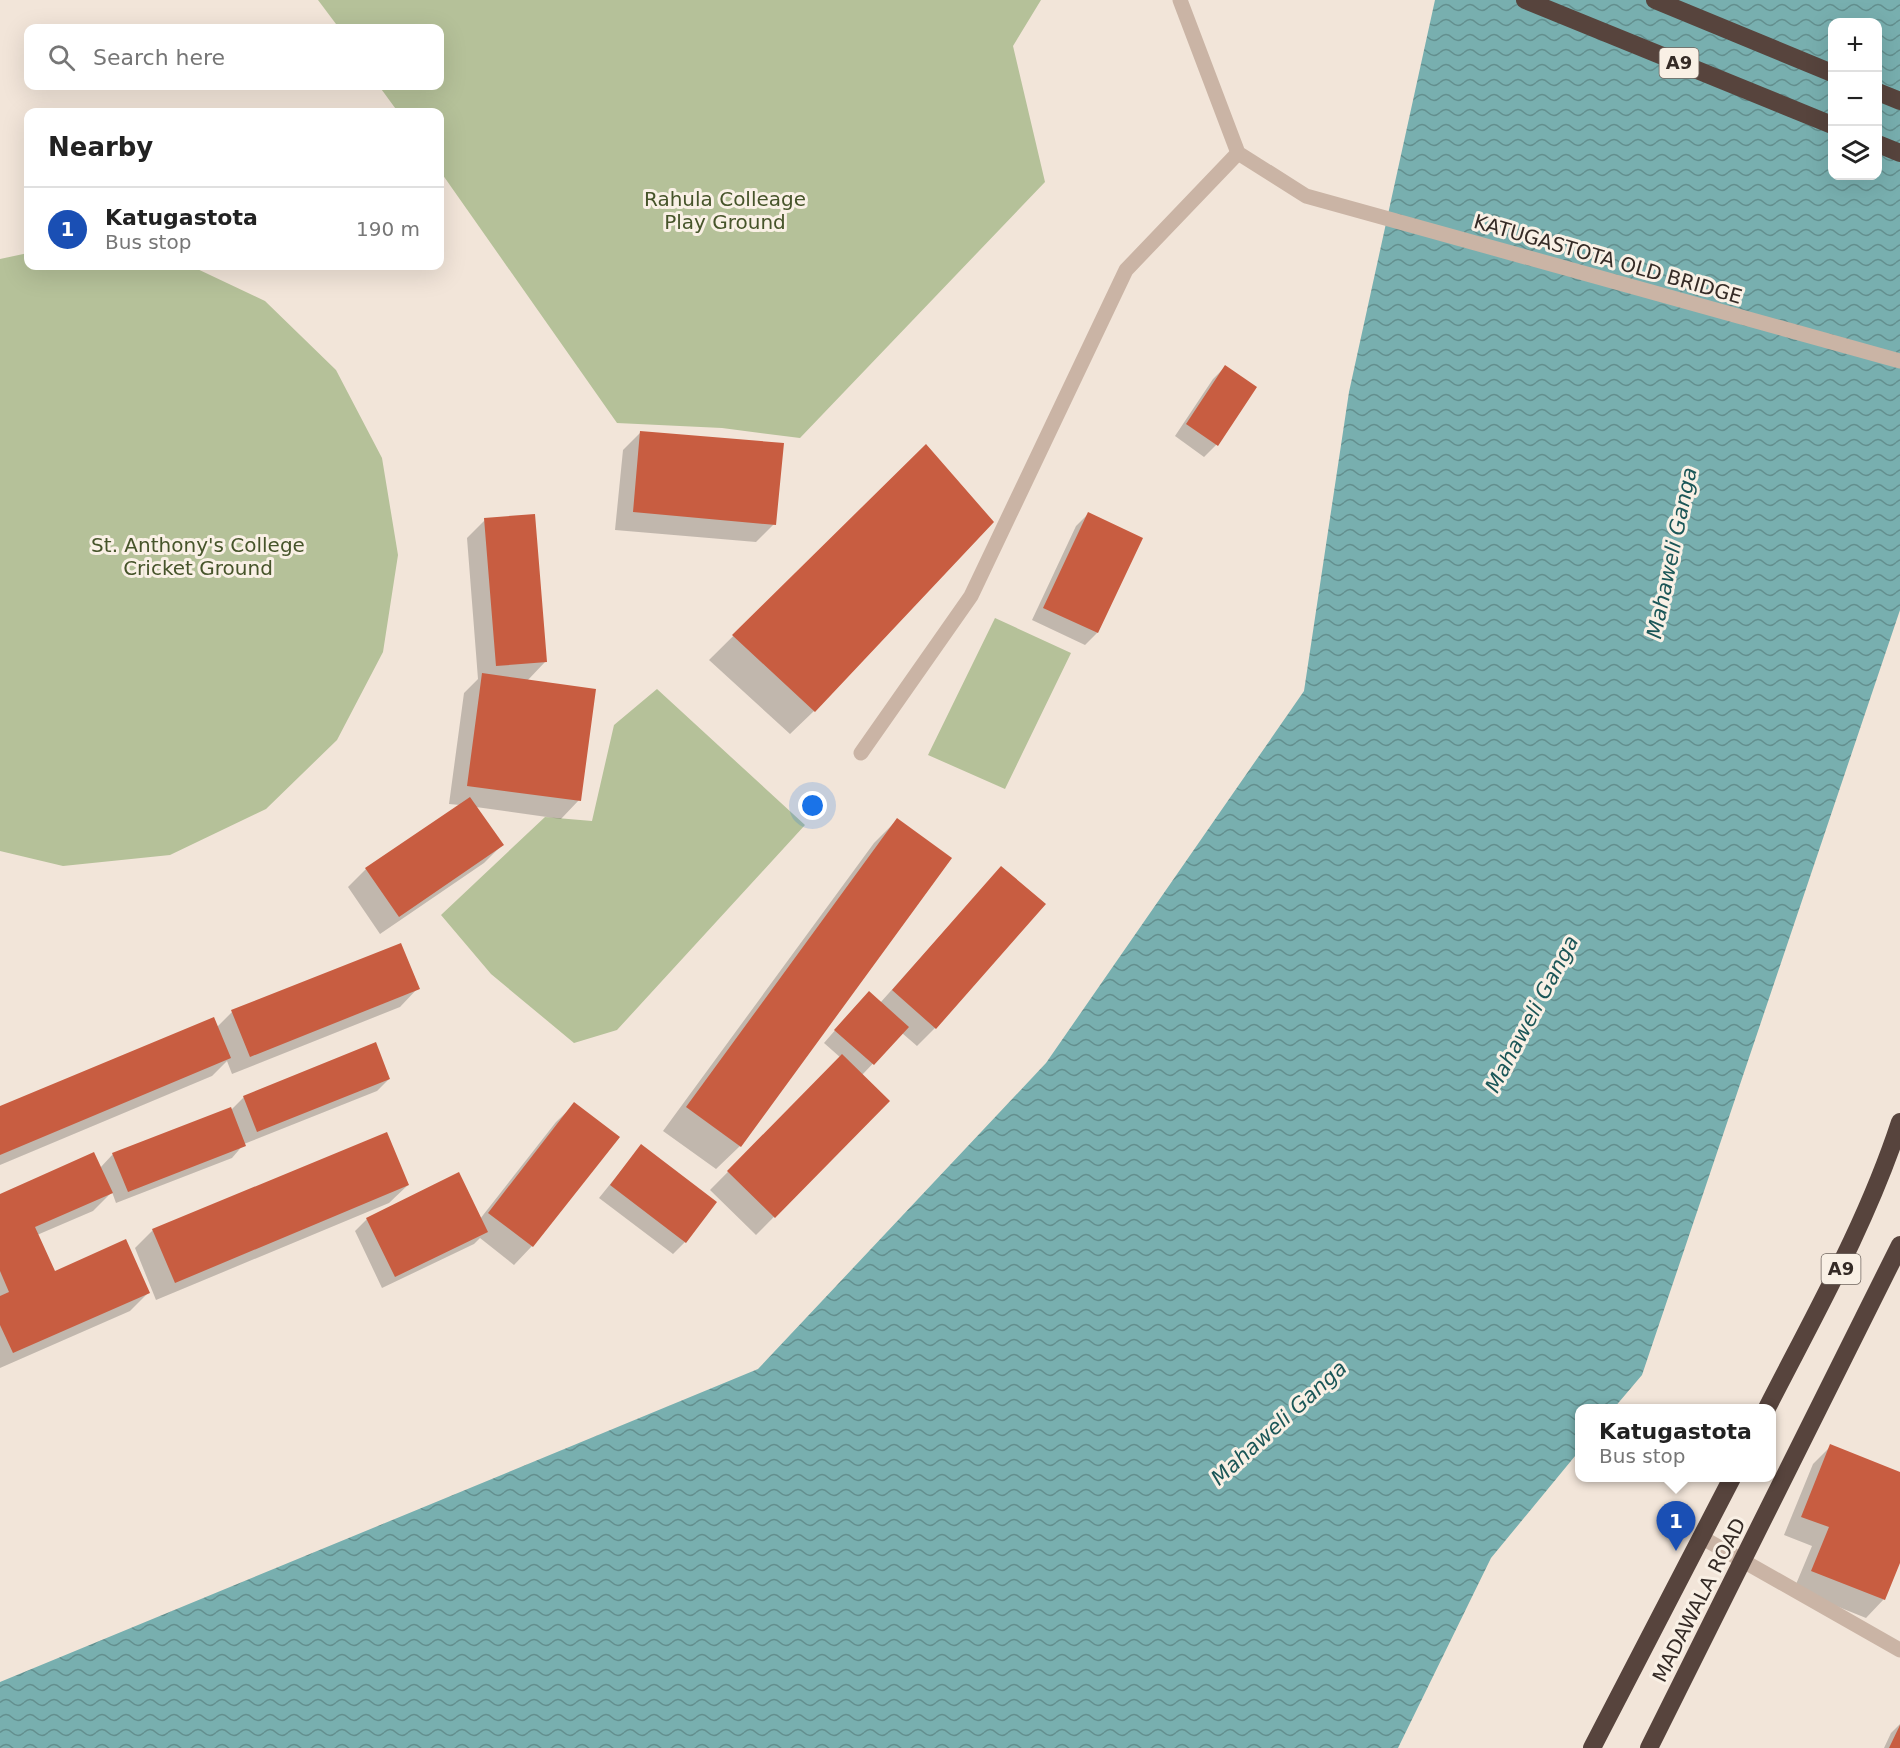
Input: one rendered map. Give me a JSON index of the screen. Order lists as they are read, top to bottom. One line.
{"streets":{"highway":["A9","MADAWALA ROAD"],"street":["KATUGASTOTA OLD BRIDGE"]},"water":["Mahaweli Ganga"],"parks":["Rahula Colleage Play Ground","St. Anthony's College Cricket Ground"],"page":{"map_buttons":["+","−"],"search":"Search here","heading":"Nearby","list":[{"mark":"1","name":"Katugastota","note":"Bus stop","value":"190 m"}],"popup":["Katugastota","Bus stop"],"pins":"1"}}
